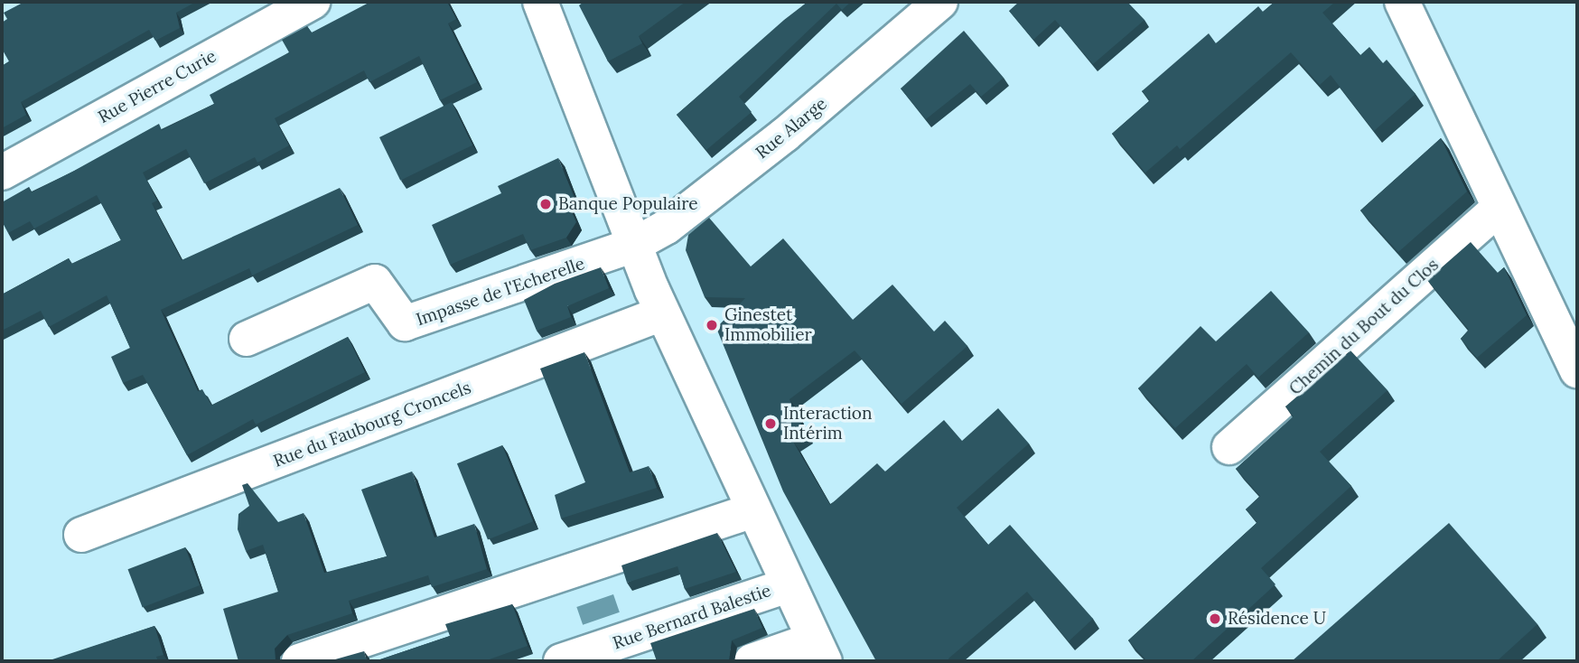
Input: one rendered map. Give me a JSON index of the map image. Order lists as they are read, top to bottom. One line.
{"streets":{"street":["Rue Pierre Curie","Rue Alarge","Impasse de l'Echerelle","Chemin du Bout du Clos","Rue du Faubourg Croncels","Rue Bernard Balestie"]},"crossings":[["Rue Alarge","Impasse de l'Echerelle"]],"places":["Banque Populaire","Ginestet Immobilier","Interaction Intérim","Résidence U"]}
